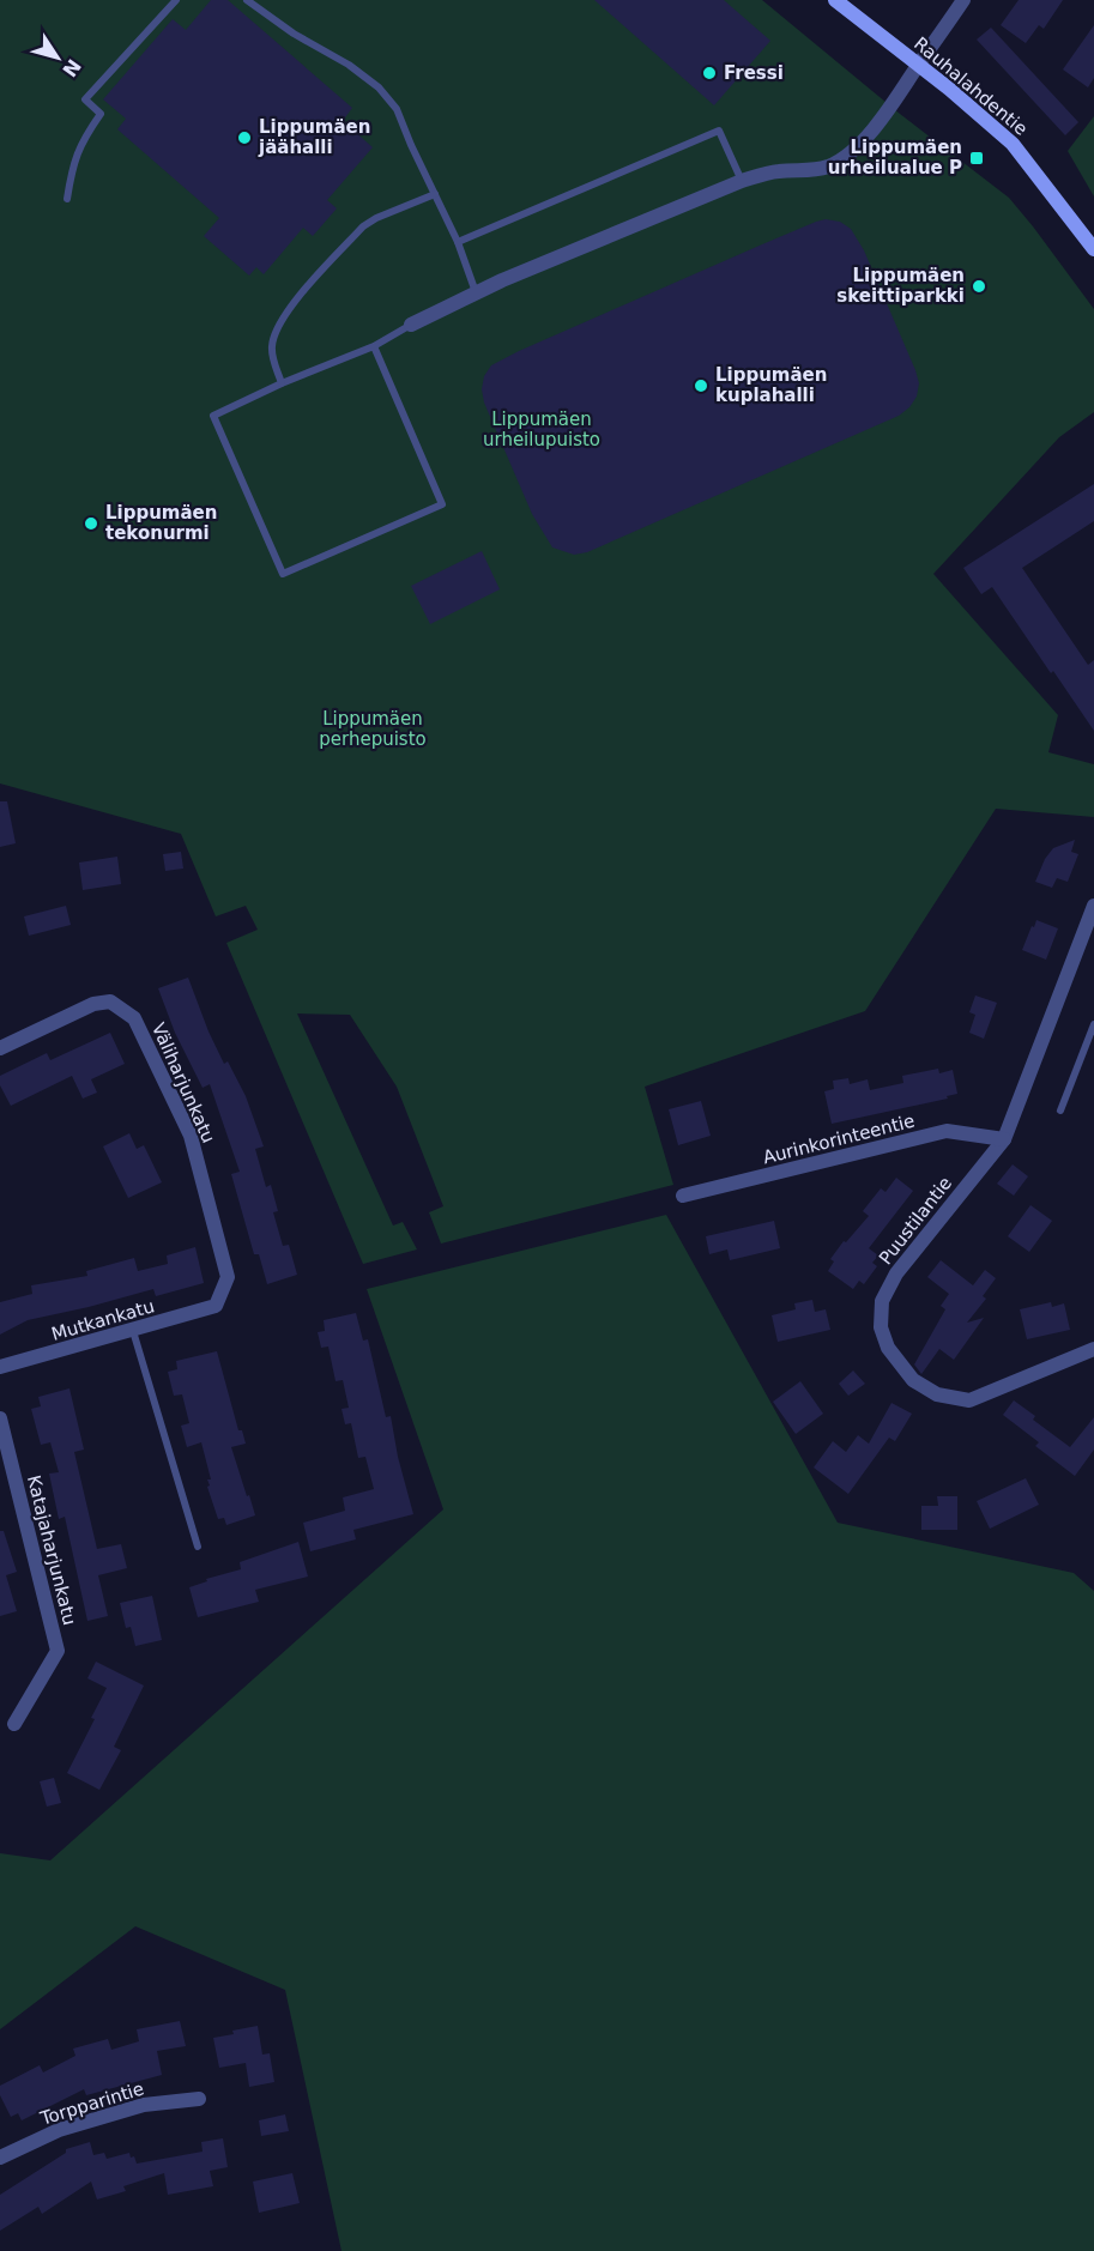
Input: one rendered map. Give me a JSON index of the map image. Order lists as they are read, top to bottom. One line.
{"streets":{"main road":["Rauhalahdentie"],"street":["Väliharjunkatu","Aurinkorinteentie","Puustilantie","Mutkankatu","Katajaharjunkatu","Torpparintie"]},"crossings":[["Väliharjunkatu","Mutkankatu"],["Aurinkorinteentie","Puustilantie"]],"parks":["Lippumäen urheilupuisto","Lippumäen perhepuisto"],"places":{"other":["Fressi","Lippumäen jäähalli","Lippumäen skeittiparkki","Lippumäen kuplahalli","Lippumäen tekonurmi"],"transit":["Lippumäen urheilualue P"]},"north":"bottom right"}
